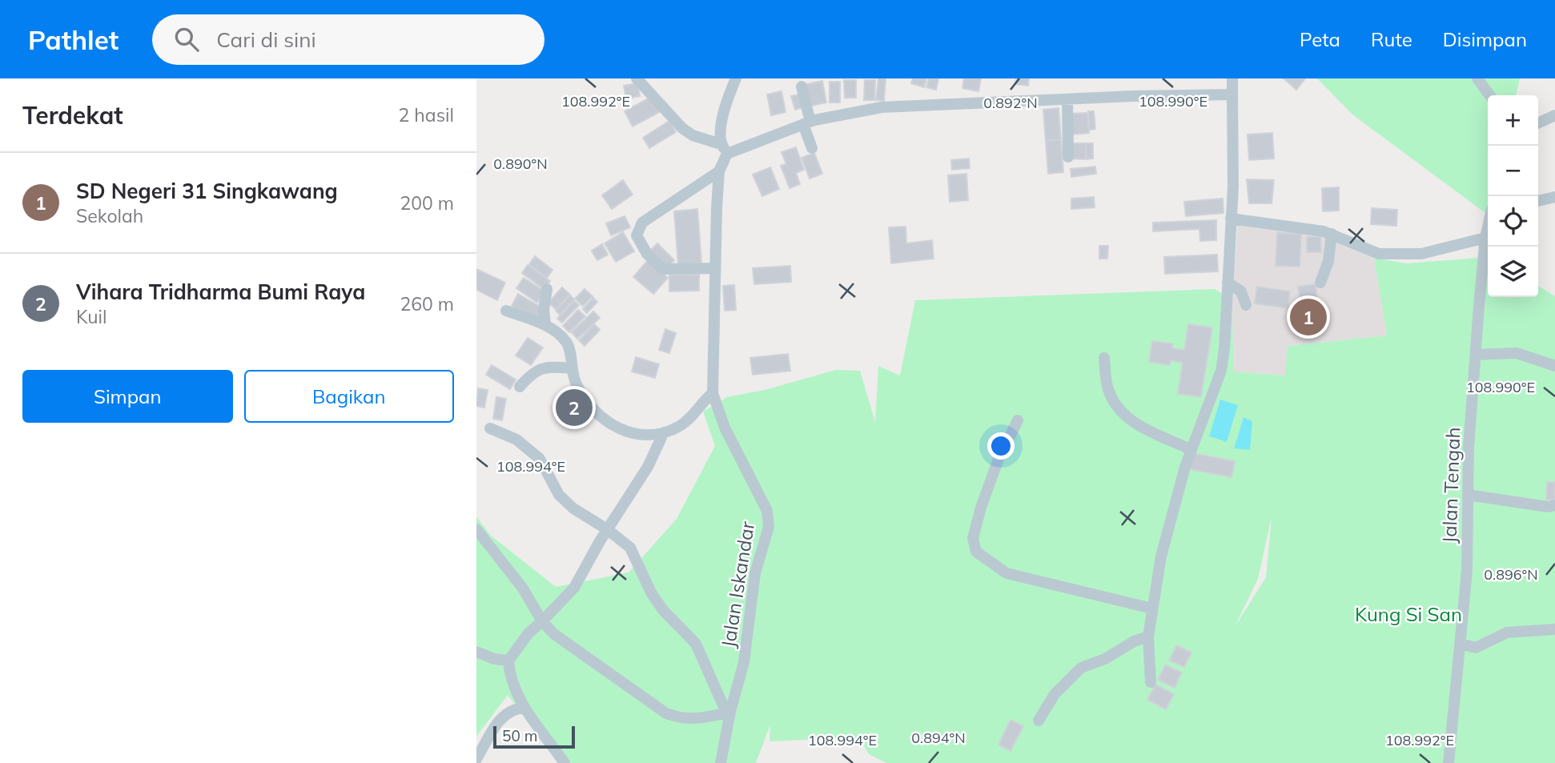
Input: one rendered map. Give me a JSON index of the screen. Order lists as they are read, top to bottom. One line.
{"streets":{"street":["Jalan Tengah","Jalan Iskandar"]},"parks":["Kung Si San"],"scale_bar":"50 m","page":{"header":"Pathlet","search":"Cari di sini","nav":["Peta","Rute","Disimpan"],"heading":["Terdekat","2 hasil"],"map_buttons":["+","−"],"list":[{"mark":"1","name":"SD Negeri 31 Singkawang","note":"Sekolah","value":"200 m"},{"mark":"2","name":"Vihara Tridharma Bumi Raya","note":"Kuil","value":"260 m"}],"pins":["1","2"],"buttons":["Simpan","Bagikan"],"scale":"50 m"},"coordinates":["108.992°E","108.990°E","0.892°N","0.890°N","108.994°E","0.896°N","0.894°N"]}
